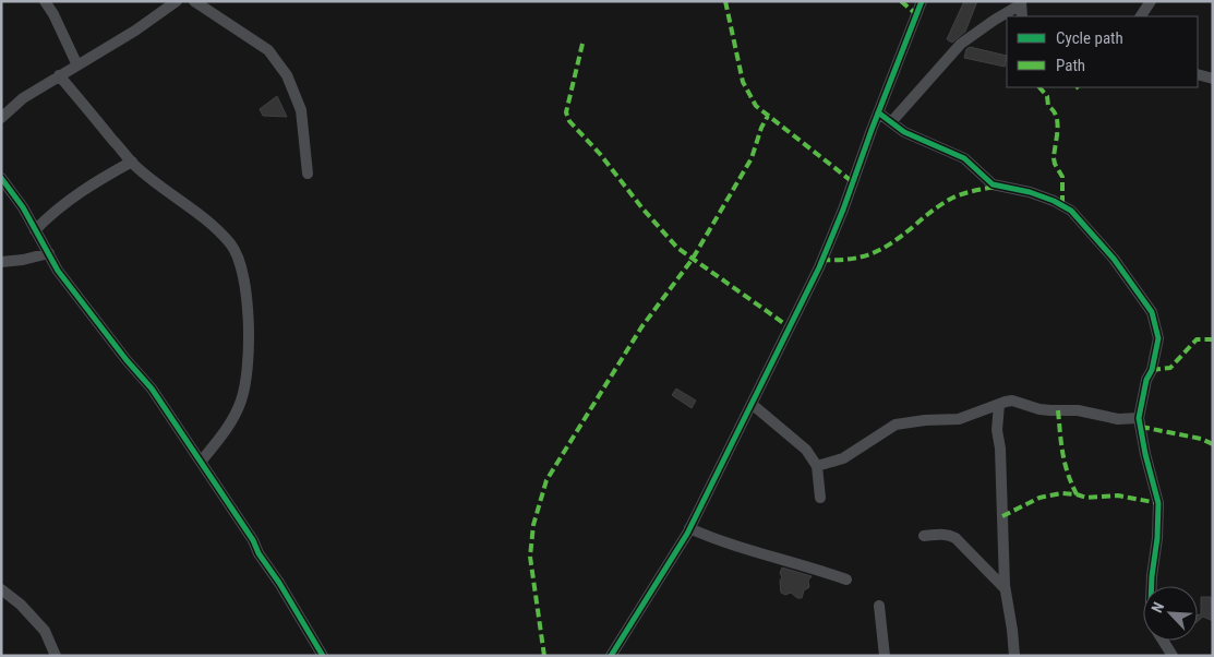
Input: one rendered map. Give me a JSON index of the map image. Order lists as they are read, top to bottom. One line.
{"legend":["Cycle path","Path"],"north":"top left"}
